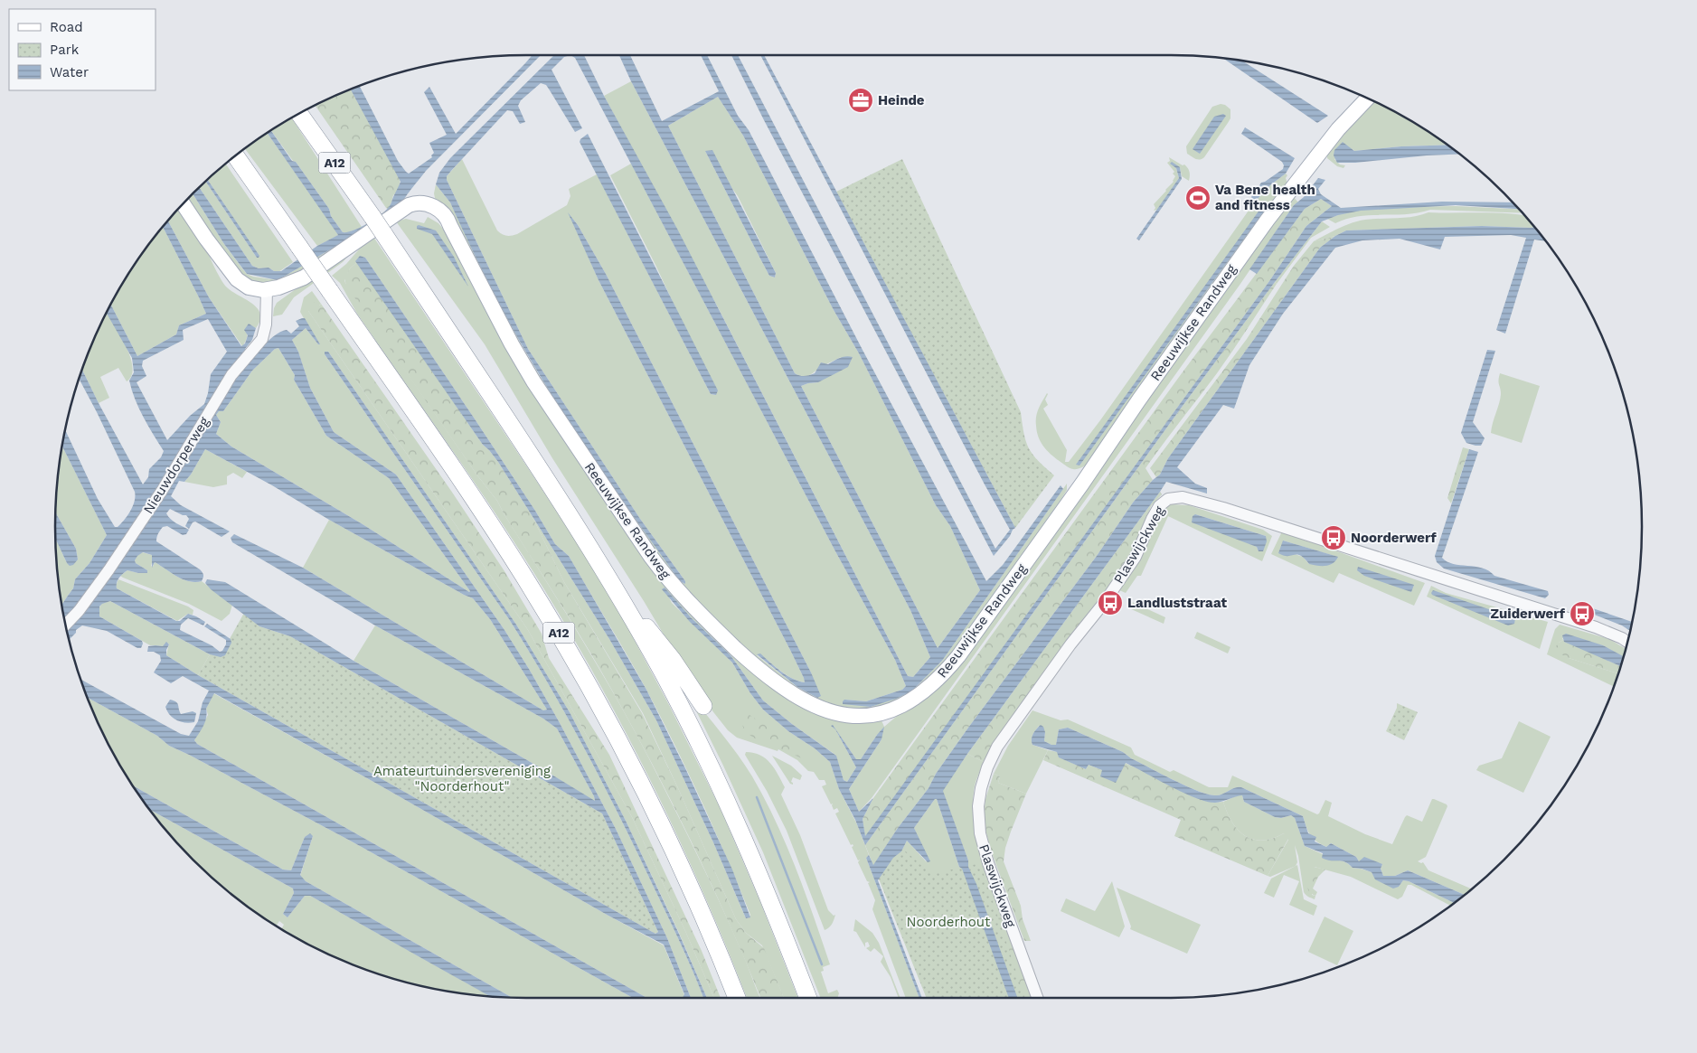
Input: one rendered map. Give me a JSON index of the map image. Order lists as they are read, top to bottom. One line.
{"streets":{"highway":["A12"],"main road":["Reeuwijkse Randweg"],"street":["Nieuwdorperweg","Plaswijckweg"]},"crossings":[["Reeuwijkse Randweg","Nieuwdorperweg"]],"parks":["Amateurtuindersvereniging \"Noorderhout\"","Noorderhout"],"places":{"office":["Heinde"],"sports":["Va Bene health and fitness"],"bus stop":["Noorderwerf","Landluststraat","Zuiderwerf"]},"legend":["Road","Park","Water"]}
